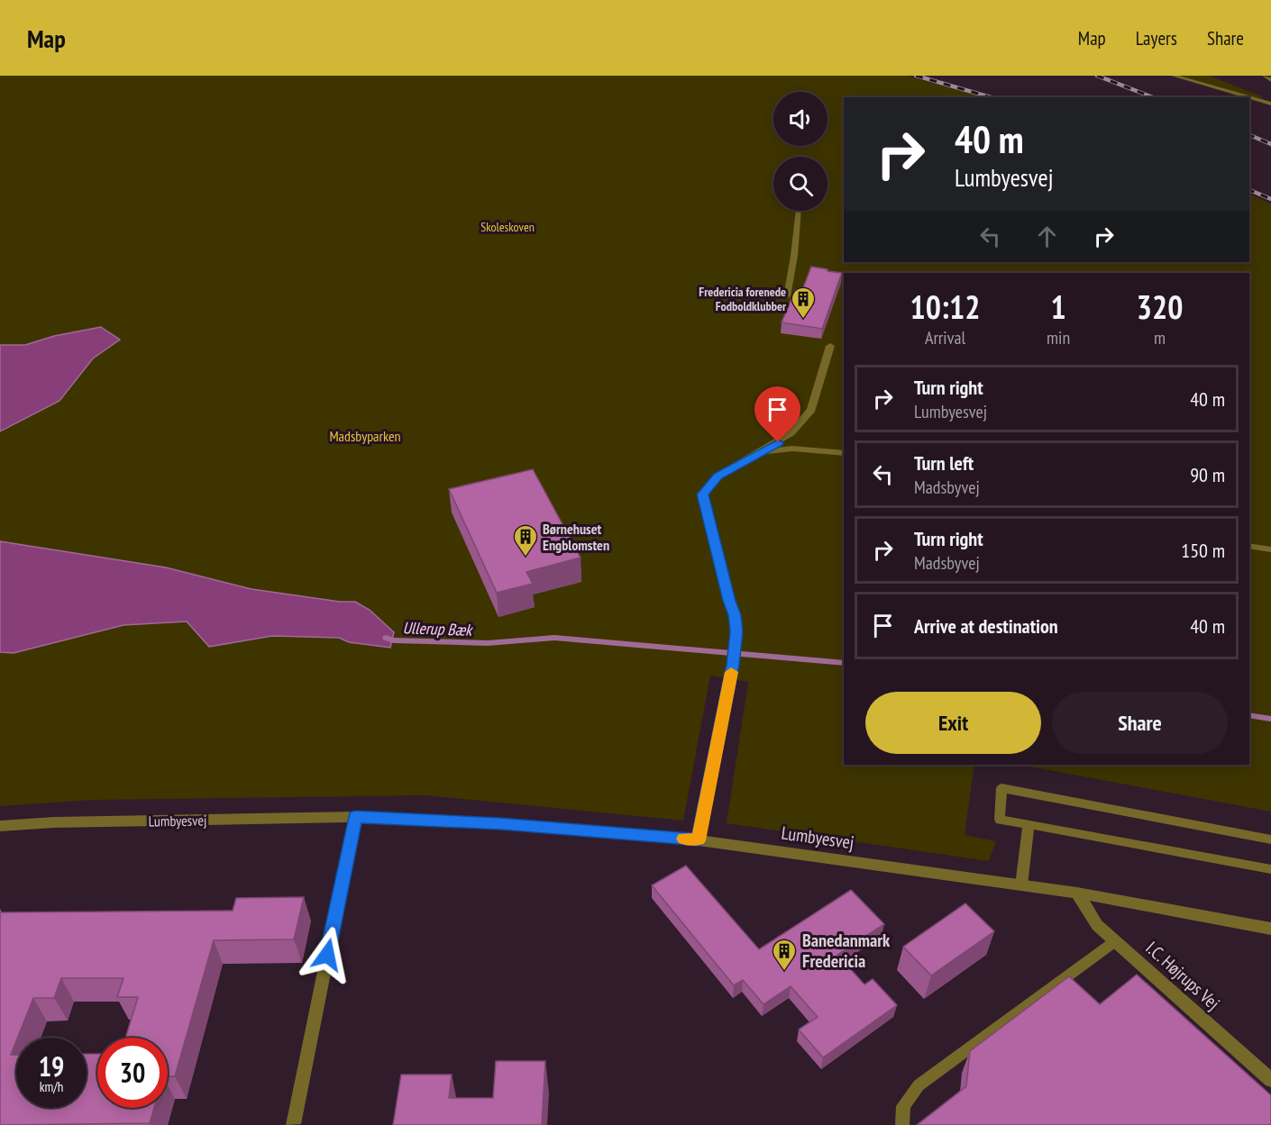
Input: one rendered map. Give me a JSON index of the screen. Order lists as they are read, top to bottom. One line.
{"streets":{"street":["Lumbyesvej","I.C. Højrups Vej"]},"crossings":[["Lumbyesvej","I.C. Højrups Vej"]],"water":["Ullerup Bæk"],"parks":["Skoleskoven","Madsbyparken"],"places":{"building":["Fredericia forenede Fodboldklubber","Børnehuset Engblomsten","Banedanmark Fredericia"]},"page":{"header":"Map","nav":["Map","Layers","Share"],"turn":["40 m","Lumbyesvej"],"eta":["10:12","Arrival","1","min","320","m"],"list":[{"name":"Turn right","note":"Lumbyesvej","value":"40 m"},{"name":"Turn left","note":"Madsbyvej","value":"90 m"},{"name":"Turn right","note":"Madsbyvej","value":"150 m"},{"name":"Arrive at destination","value":"40 m"}],"buttons":["Exit","Share"],"speed":"19 km/h","limit":"30"}}
